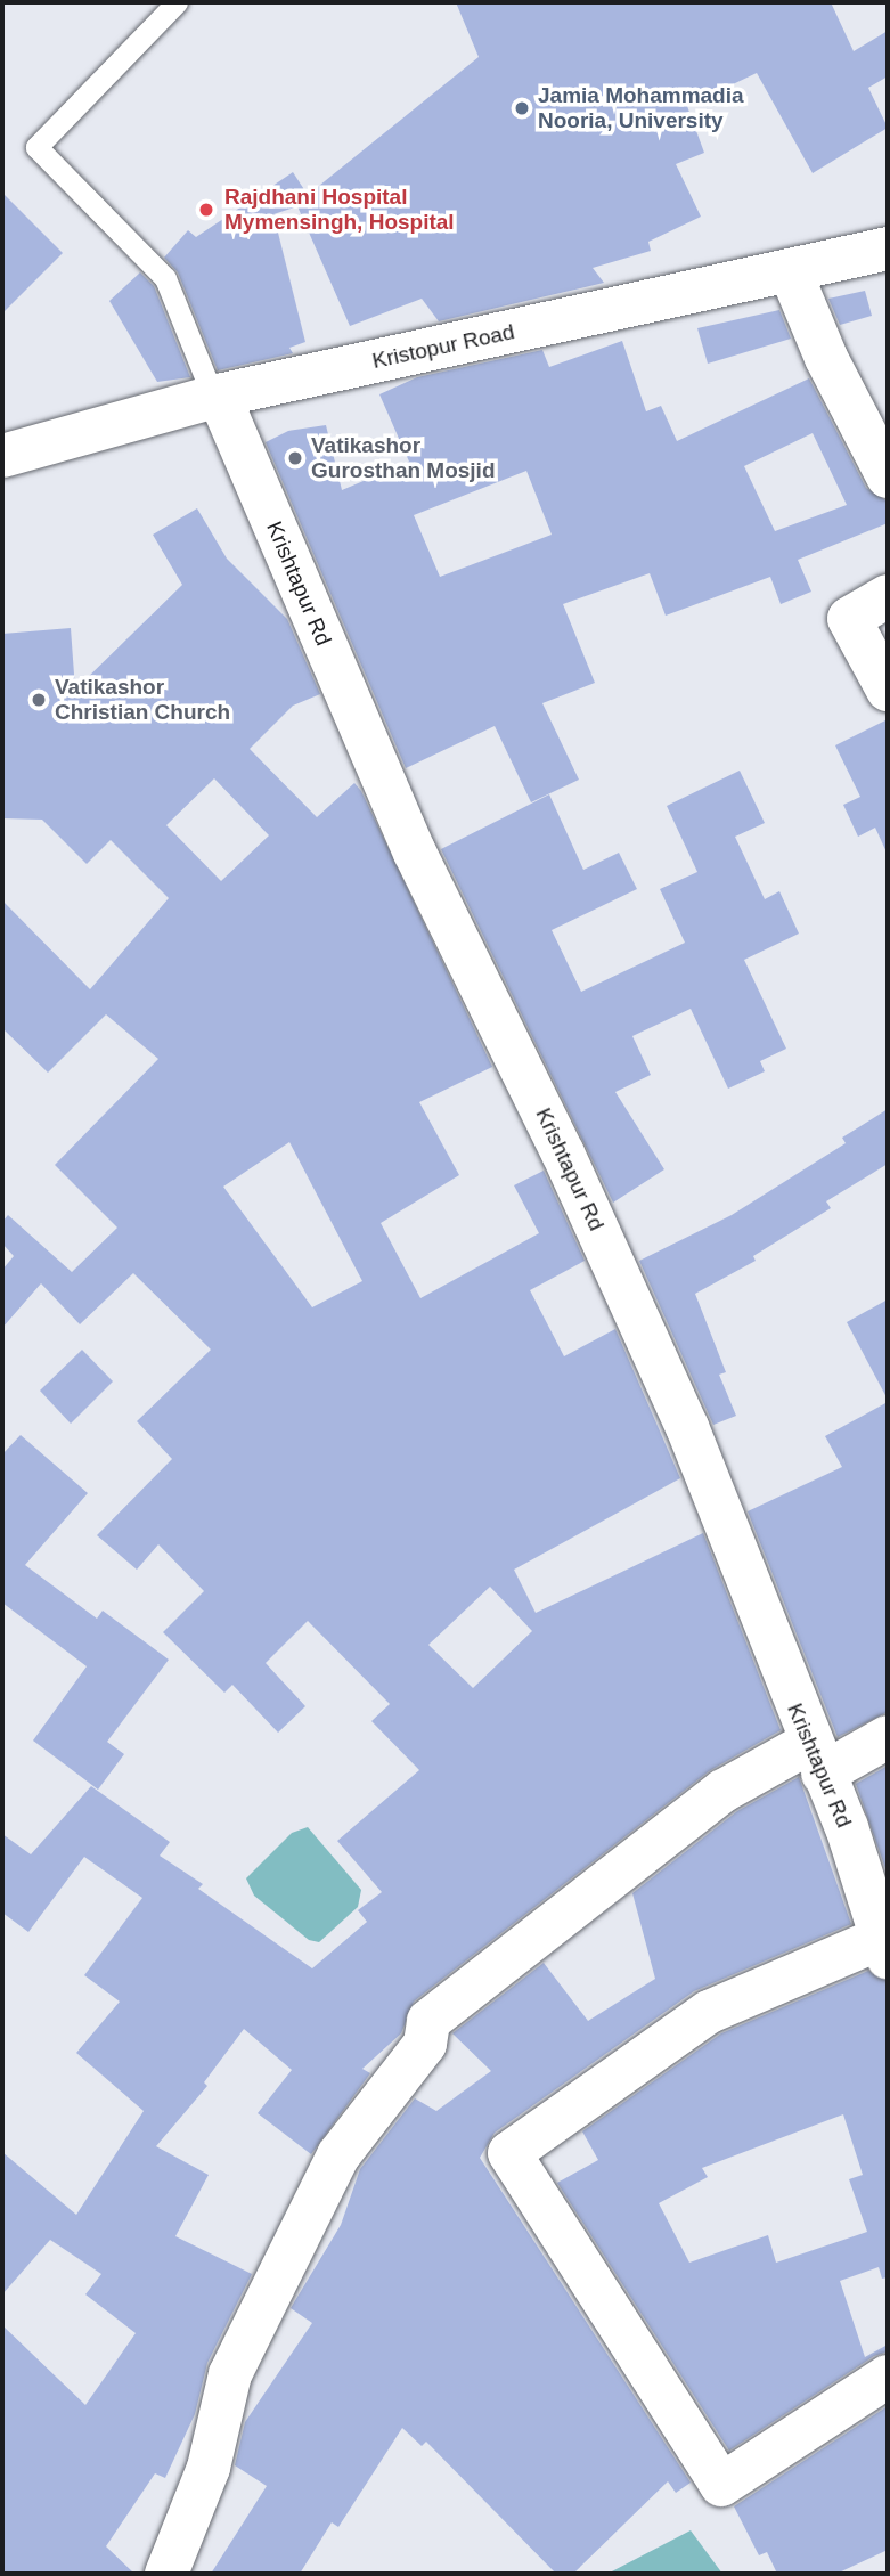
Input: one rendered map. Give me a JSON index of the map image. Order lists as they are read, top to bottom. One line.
{"streets":{"street":["Kristopur Road","Krishtapur Rd"]},"crossings":[["Kristopur Road","Krishtapur Rd"]],"places":["Jamia Mohammadia Nooria, University","Rajdhani Hospital Mymensingh, Hospital","Vatikashor Gurosthan Mosjid","Vatikashor Christian Church"]}
